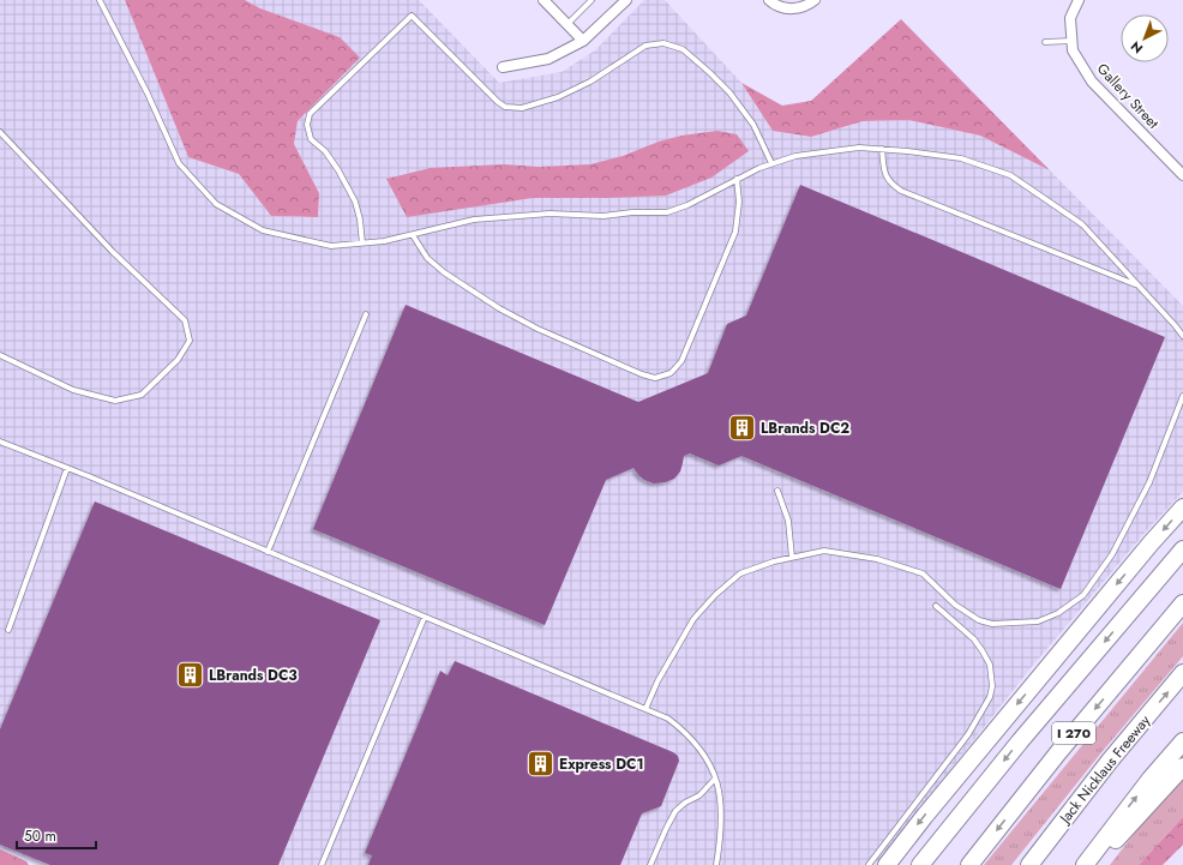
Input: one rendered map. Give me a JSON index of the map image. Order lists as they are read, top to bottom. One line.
{"streets":{"highway":["I 270","Jack Nicklaus Freeway"],"street":["Gallery Street"]},"places":{"building":["LBrands DC2","LBrands DC3","Express DC1"]},"scale_bar":"50 m","north":"bottom left"}
